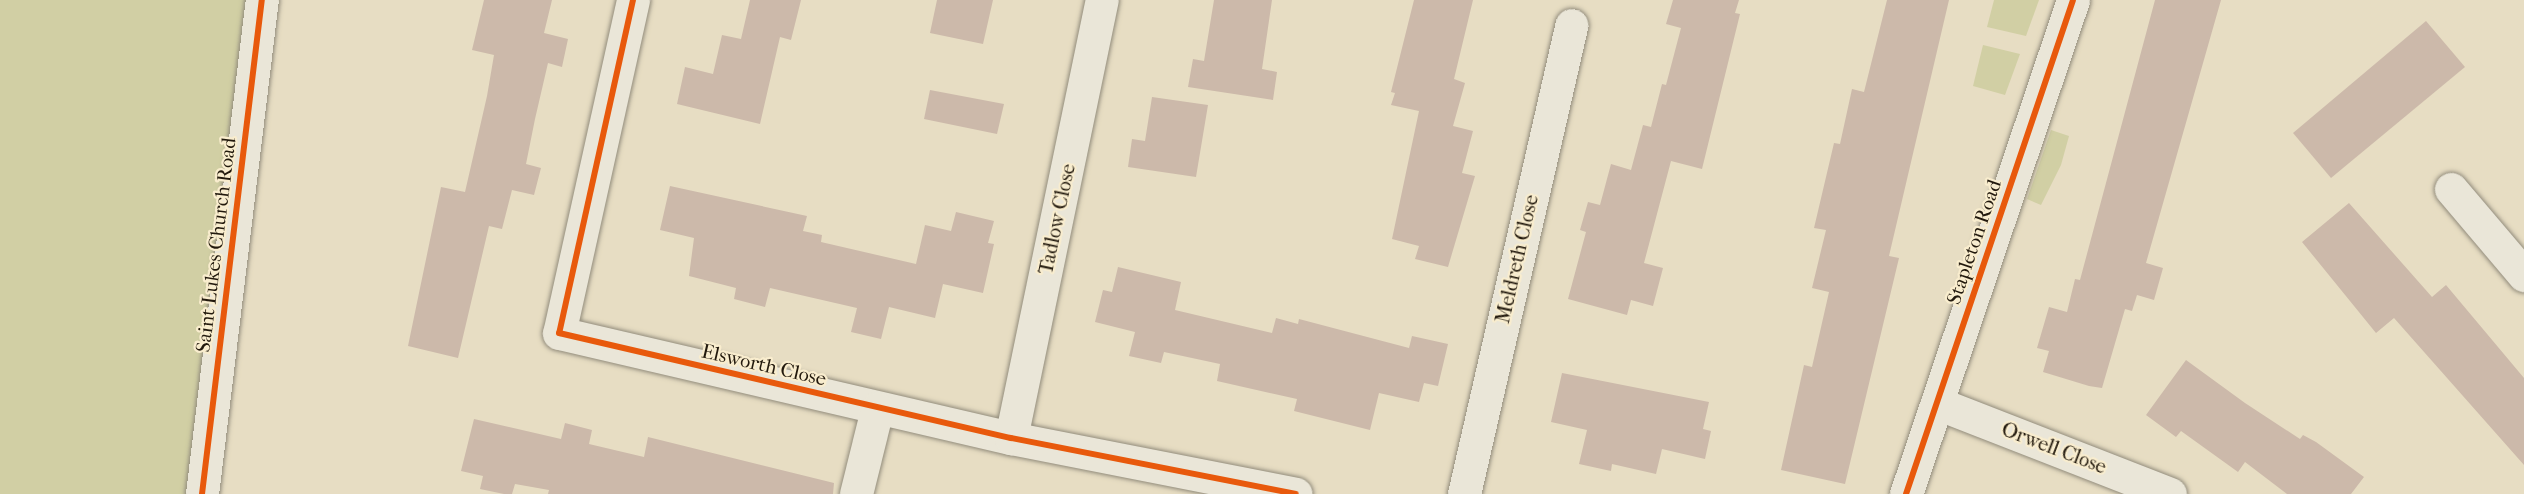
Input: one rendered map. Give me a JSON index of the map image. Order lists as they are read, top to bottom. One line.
{"streets":{"street":["Tadlow Close","Stapleton Road","Saint Lukes Church Road","Meldreth Close","Elsworth Close","Orwell Close"]},"crossings":[["Tadlow Close","Elsworth Close"],["Stapleton Road","Orwell Close"]]}
